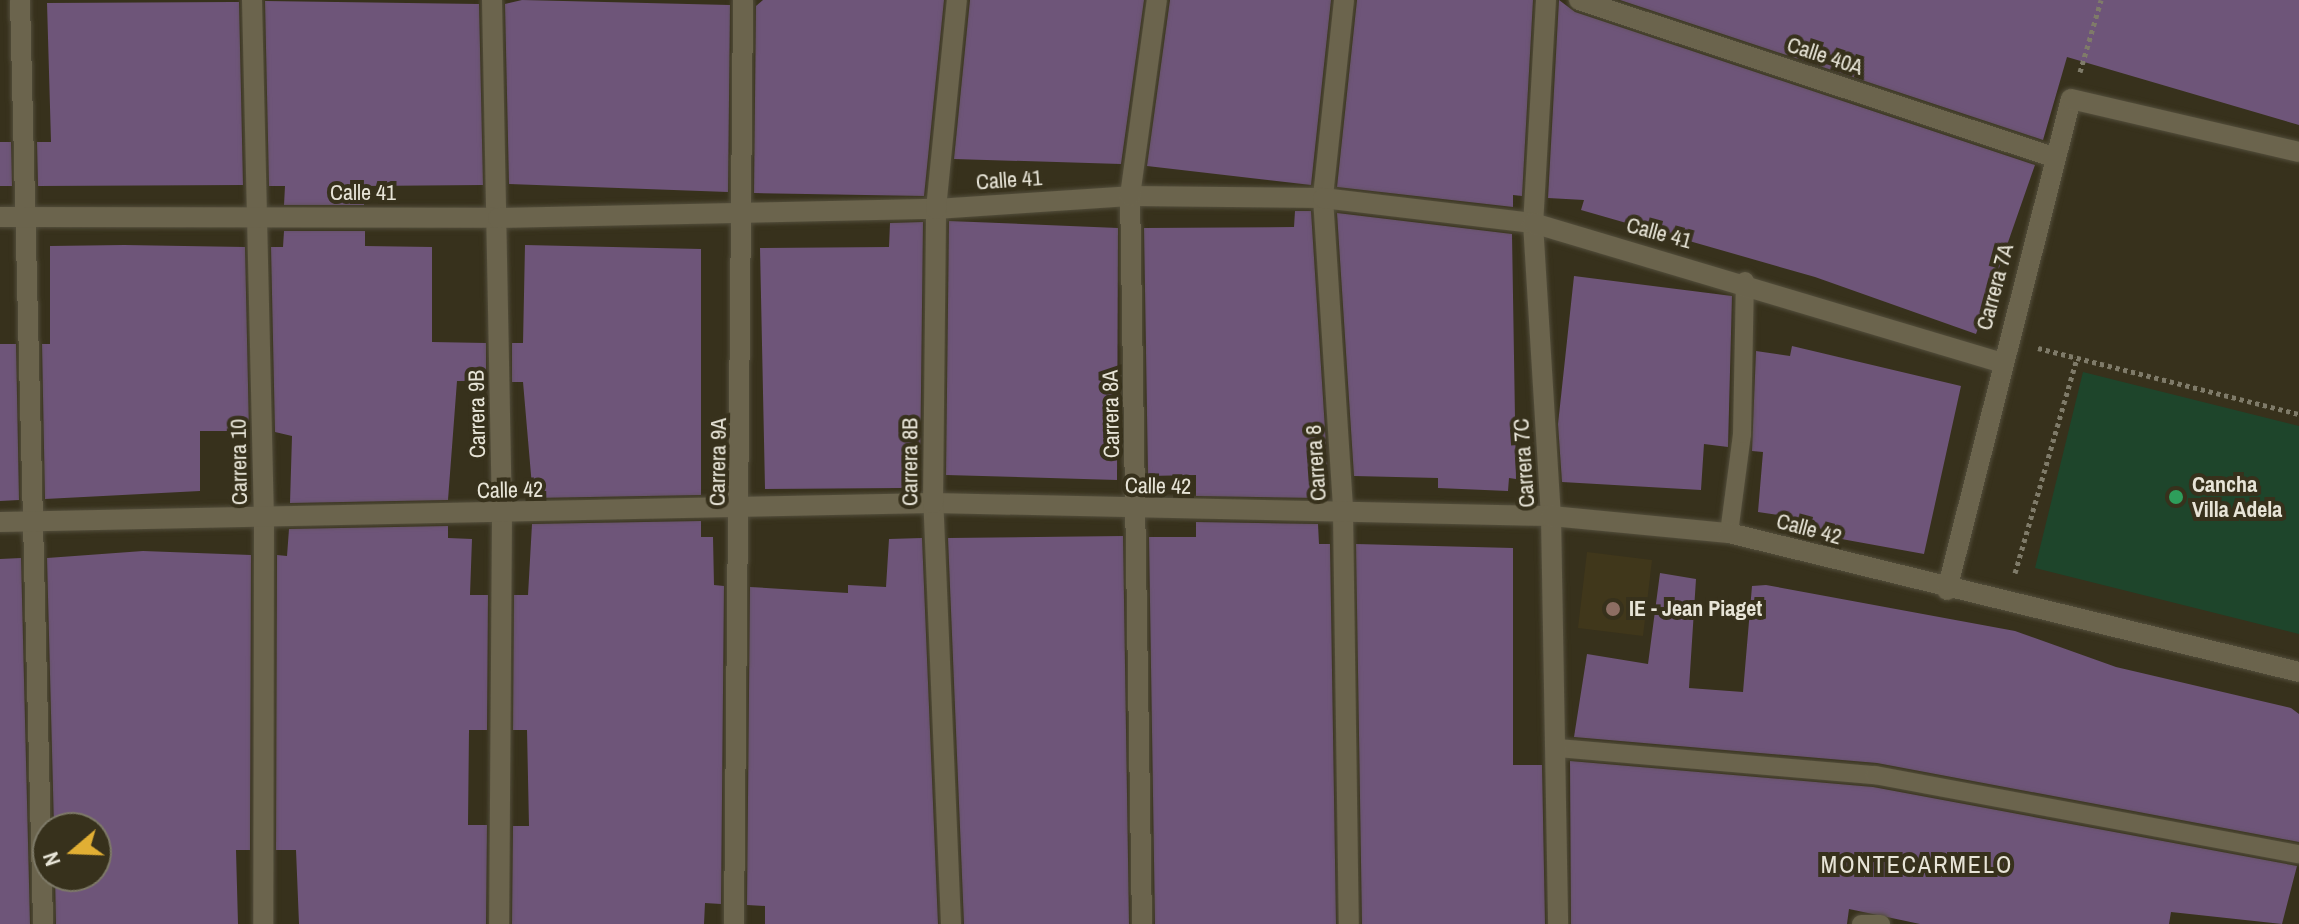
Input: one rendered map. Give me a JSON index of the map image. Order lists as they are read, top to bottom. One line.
{"streets":{"street":["Calle 40A","Calle 41","Carrera 7A","Carrera 9B","Carrera 8A","Carrera 10","Carrera 9A","Carrera 8B","Carrera 8","Carrera 7C","Calle 42"]},"crossings":[["Calle 40A","Carrera 7A"],["Calle 41","Carrera 7A"],["Calle 41","Carrera 9B"],["Calle 41","Carrera 8A"],["Calle 41","Carrera 10"],["Calle 41","Carrera 9A"],["Calle 41","Carrera 8B"],["Calle 41","Carrera 8"],["Calle 41","Carrera 7C"],["Carrera 7A","Calle 42"],["Carrera 9B","Calle 42"],["Carrera 8A","Calle 42"],["Carrera 10","Calle 42"],["Carrera 9A","Calle 42"],["Carrera 8B","Calle 42"],["Carrera 8","Calle 42"],["Carrera 7C","Calle 42"]],"districts":["MONTECARMELO"],"places":["Cancha Villa Adela","IE - Jean Piaget"],"north":"left"}
